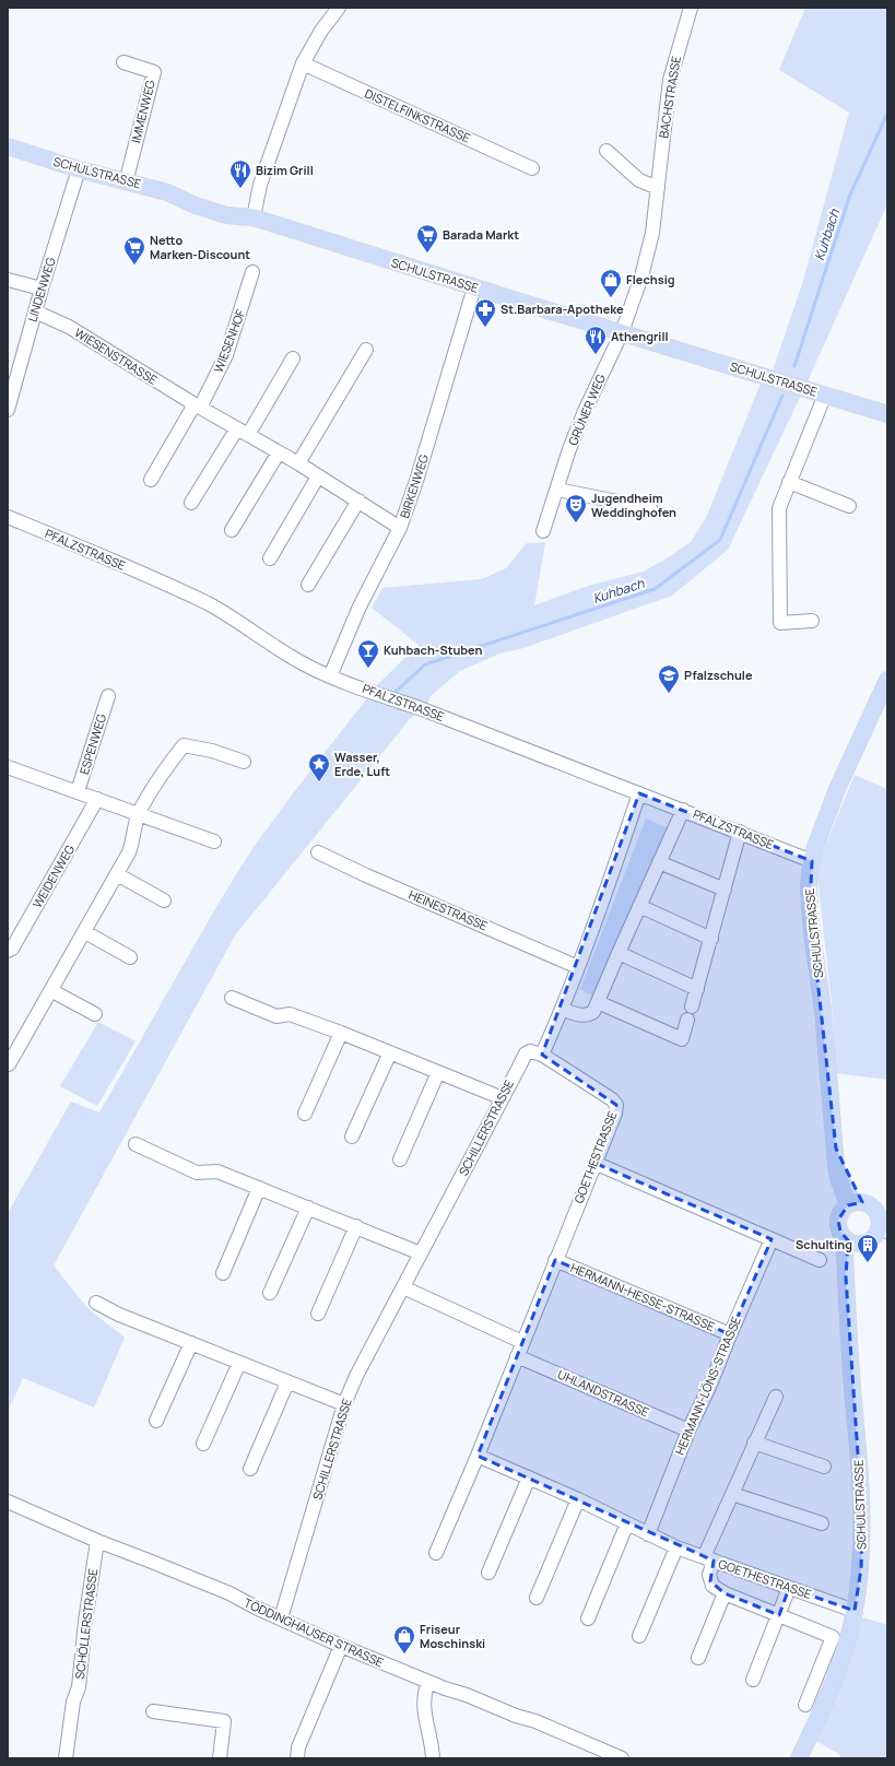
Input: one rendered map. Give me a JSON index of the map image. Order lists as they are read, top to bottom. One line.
{"streets":{"main road":["SCHULSTRASSE"],"street":["BACHSTRASSE","IMMENWEG","DISTELFINKSTRASSE","LINDENWEG","WIESENHOF","WIESENSTRASSE","GRÜNER WEG","BIRKENWEG","PFALZSTRASSE","ESPENWEG","WEIDENWEG","HEINESTRASSE","SCHILLERSTRASSE","GOETHESTRASSE","HERMANN-HESSE-STRASSE","HERMANN-LÖNS-STRASSE","UHLANDSTRASSE","SCHÖLLERSTRASSE","TÖDDINGHAUSER STRASSE"]},"crossings":[["BACHSTRASSE","SCHULSTRASSE"],["BACHSTRASSE","GRÜNER WEG"],["IMMENWEG","SCHULSTRASSE"],["SCHULSTRASSE","LINDENWEG"],["SCHULSTRASSE","GRÜNER WEG"],["SCHULSTRASSE","BIRKENWEG"],["SCHULSTRASSE","PFALZSTRASSE"],["SCHULSTRASSE","GOETHESTRASSE"],["LINDENWEG","WIESENSTRASSE"],["WIESENHOF","WIESENSTRASSE"],["WIESENSTRASSE","BIRKENWEG"],["BIRKENWEG","PFALZSTRASSE"],["SCHILLERSTRASSE","GOETHESTRASSE"],["SCHILLERSTRASSE","TÖDDINGHAUSER STRASSE"],["GOETHESTRASSE","HERMANN-HESSE-STRASSE"],["GOETHESTRASSE","HERMANN-LÖNS-STRASSE"],["GOETHESTRASSE","UHLANDSTRASSE"],["HERMANN-HESSE-STRASSE","HERMANN-LÖNS-STRASSE"],["HERMANN-LÖNS-STRASSE","UHLANDSTRASSE"],["SCHÖLLERSTRASSE","TÖDDINGHAUSER STRASSE"]],"water":["Kuhbach"],"places":{"restaurant":["Bizim Grill","Athengrill"],"supermarket":["Barada Markt","Netto Marken-Discount"],"shop":["Flechsig","Friseur Moschinski"],"pharmacy":["St.Barbara-Apotheke"],"theatre":["Jugendheim Weddinghofen"],"bar":["Kuhbach-Stuben"],"school or university":["Pfalzschule"],"place":["Wasser, Erde, Luft"],"building":["Schulting"]}}
